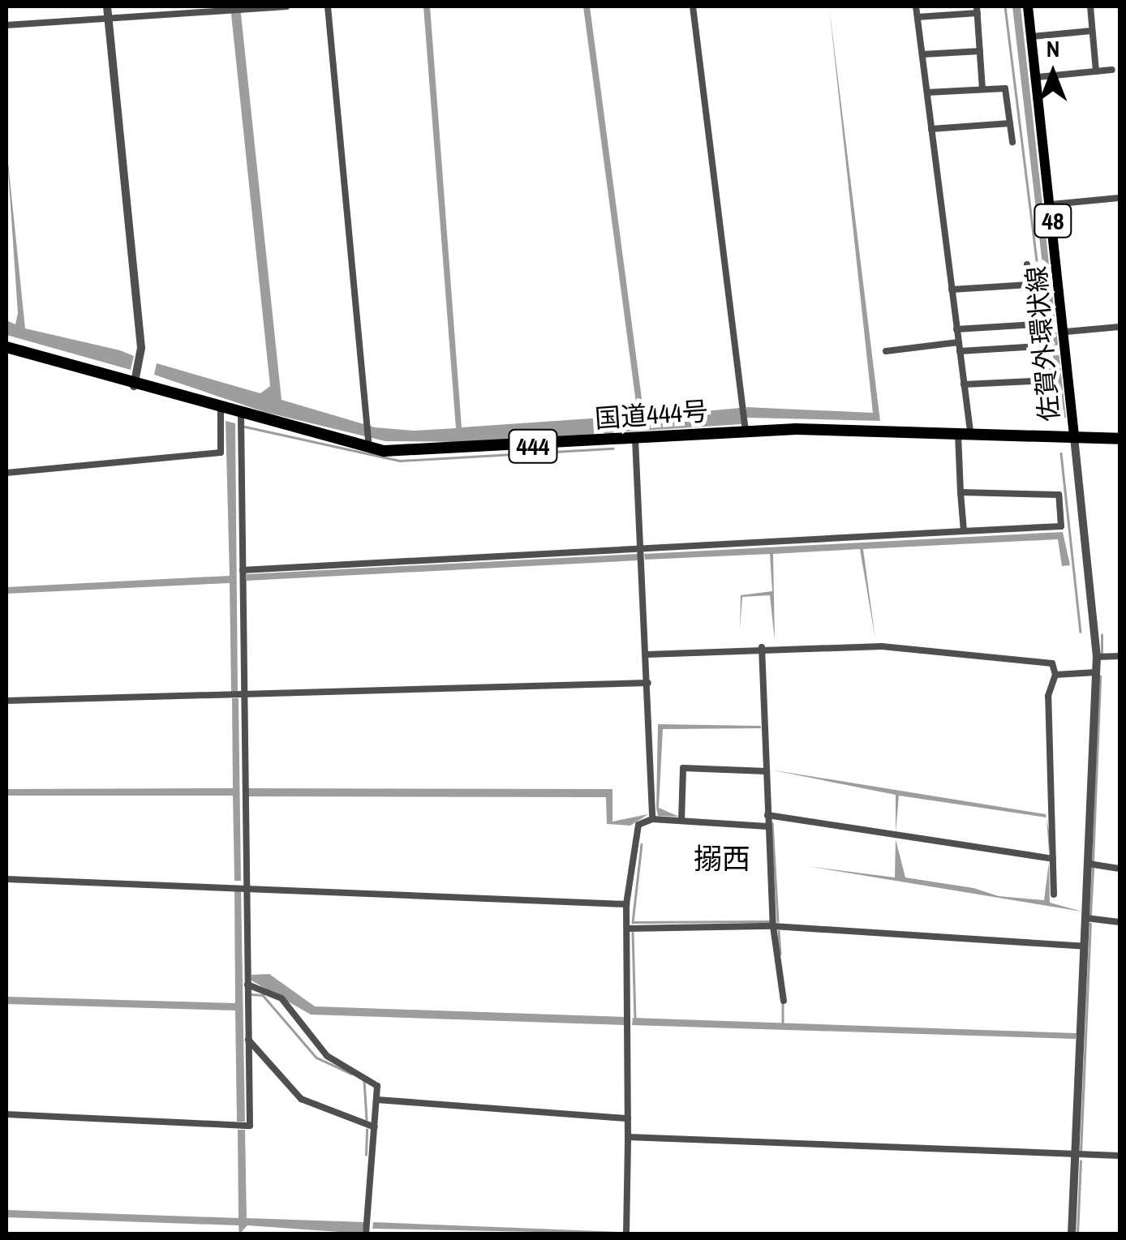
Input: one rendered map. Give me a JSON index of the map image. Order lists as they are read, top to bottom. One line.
{"streets":{"highway":["国道444号","444"],"main road":["48","佐賀外環状線"]},"crossings":[["佐賀外環状線","国道444号"]],"districts":["搦西"],"north":"top"}
